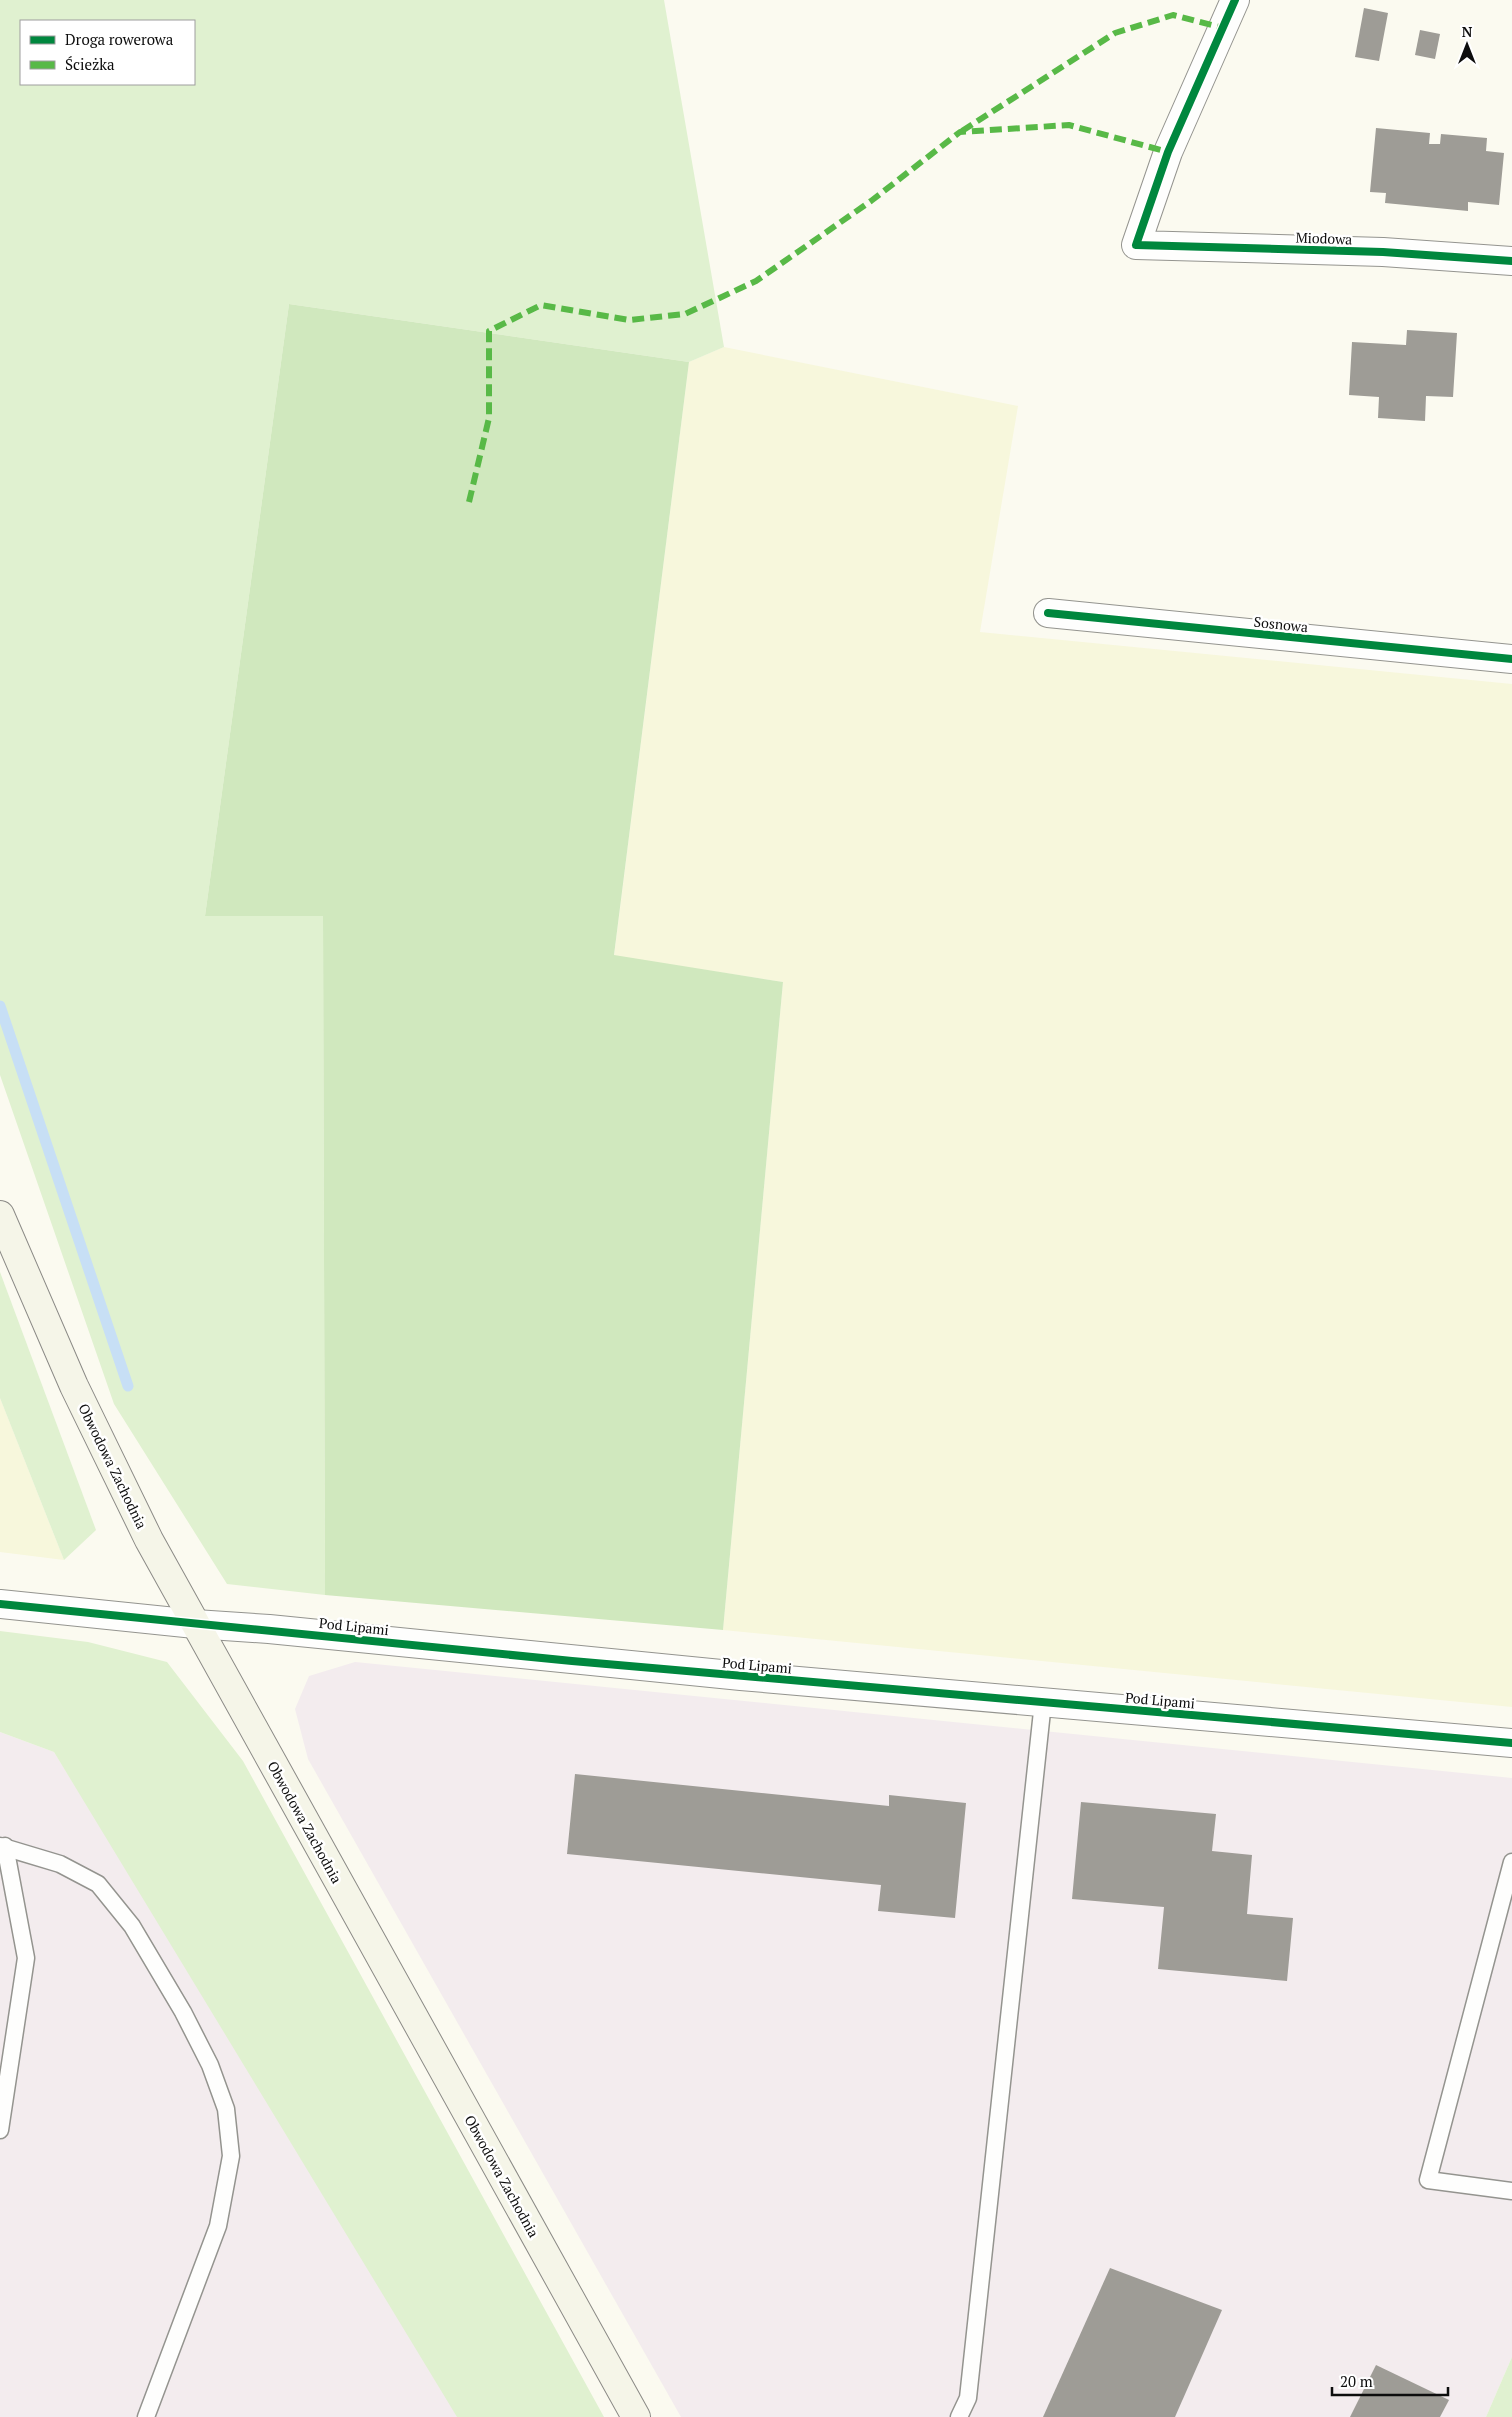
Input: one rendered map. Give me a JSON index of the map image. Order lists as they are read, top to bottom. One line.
{"streets":{"main road":["Obwodowa Zachodnia"],"street":["Miodowa","Sosnowa","Pod Lipami"]},"crossings":[["Obwodowa Zachodnia","Pod Lipami"]],"legend":["Droga rowerowa","Ścieżka"],"scale_bar":"20 m","north":"top"}
